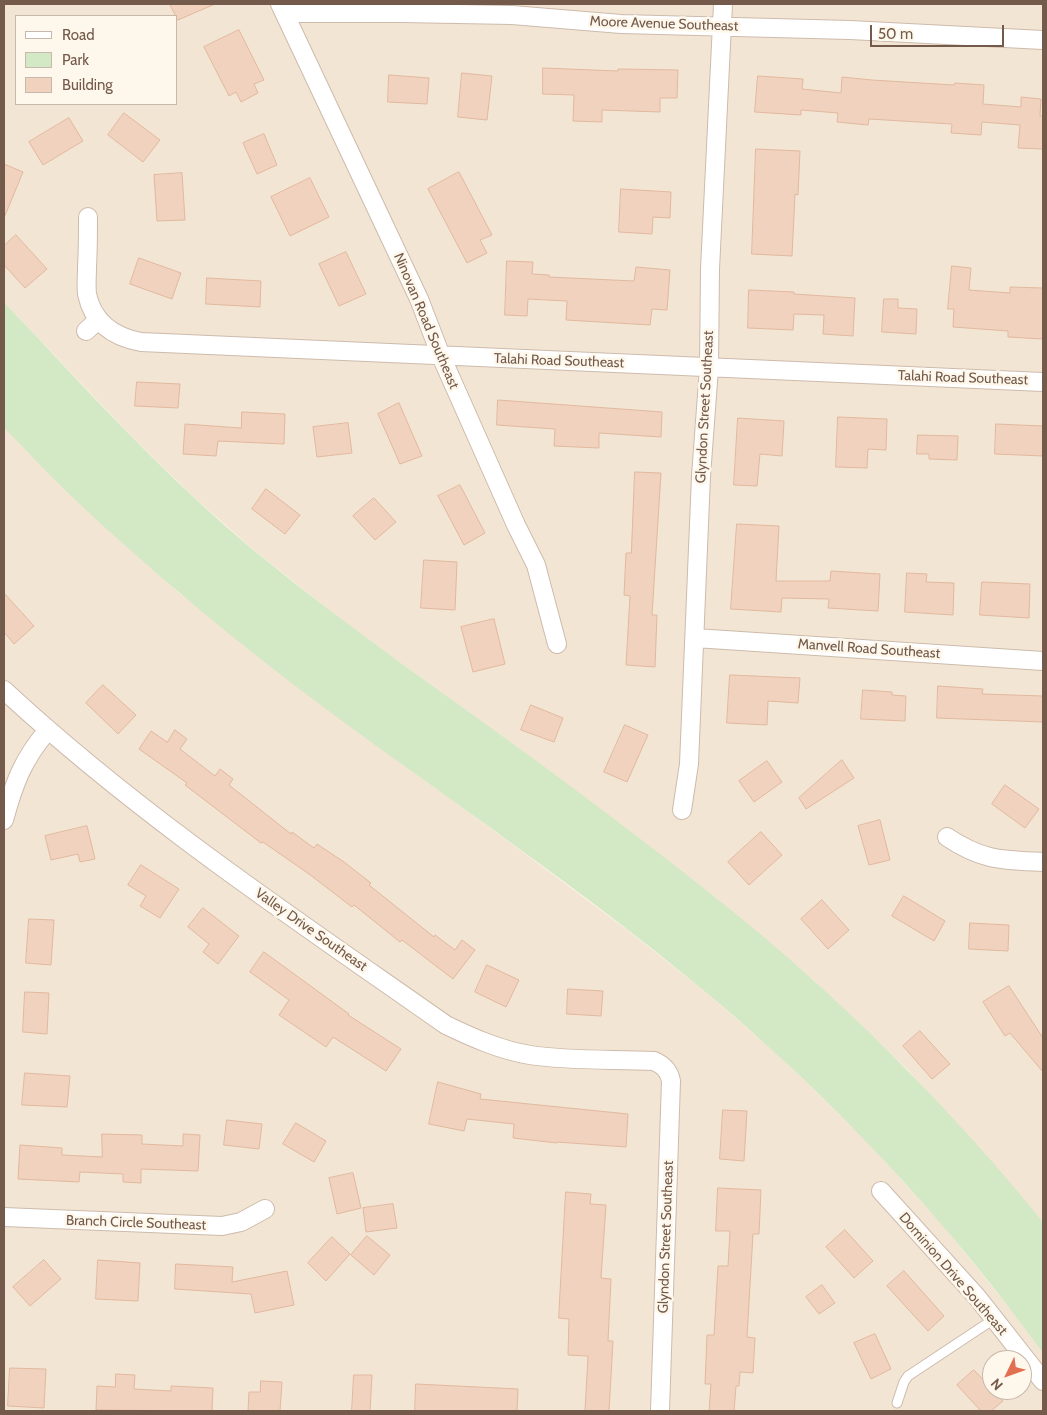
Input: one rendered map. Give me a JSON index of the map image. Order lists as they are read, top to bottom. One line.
{"streets":{"street":["Moore Avenue Southeast","Ninovan Road Southeast","Talahi Road Southeast","Glyndon Street Southeast","Manvell Road Southeast","Valley Drive Southeast","Branch Circle Southeast","Dominion Drive Southeast"]},"crossings":[["Moore Avenue Southeast","Ninovan Road Southeast"],["Moore Avenue Southeast","Glyndon Street Southeast"],["Ninovan Road Southeast","Talahi Road Southeast"],["Talahi Road Southeast","Glyndon Street Southeast"],["Glyndon Street Southeast","Manvell Road Southeast"],["Glyndon Street Southeast","Valley Drive Southeast"]],"legend":["Road","Park","Building"],"scale_bar":"50 m","north":"bottom left"}
